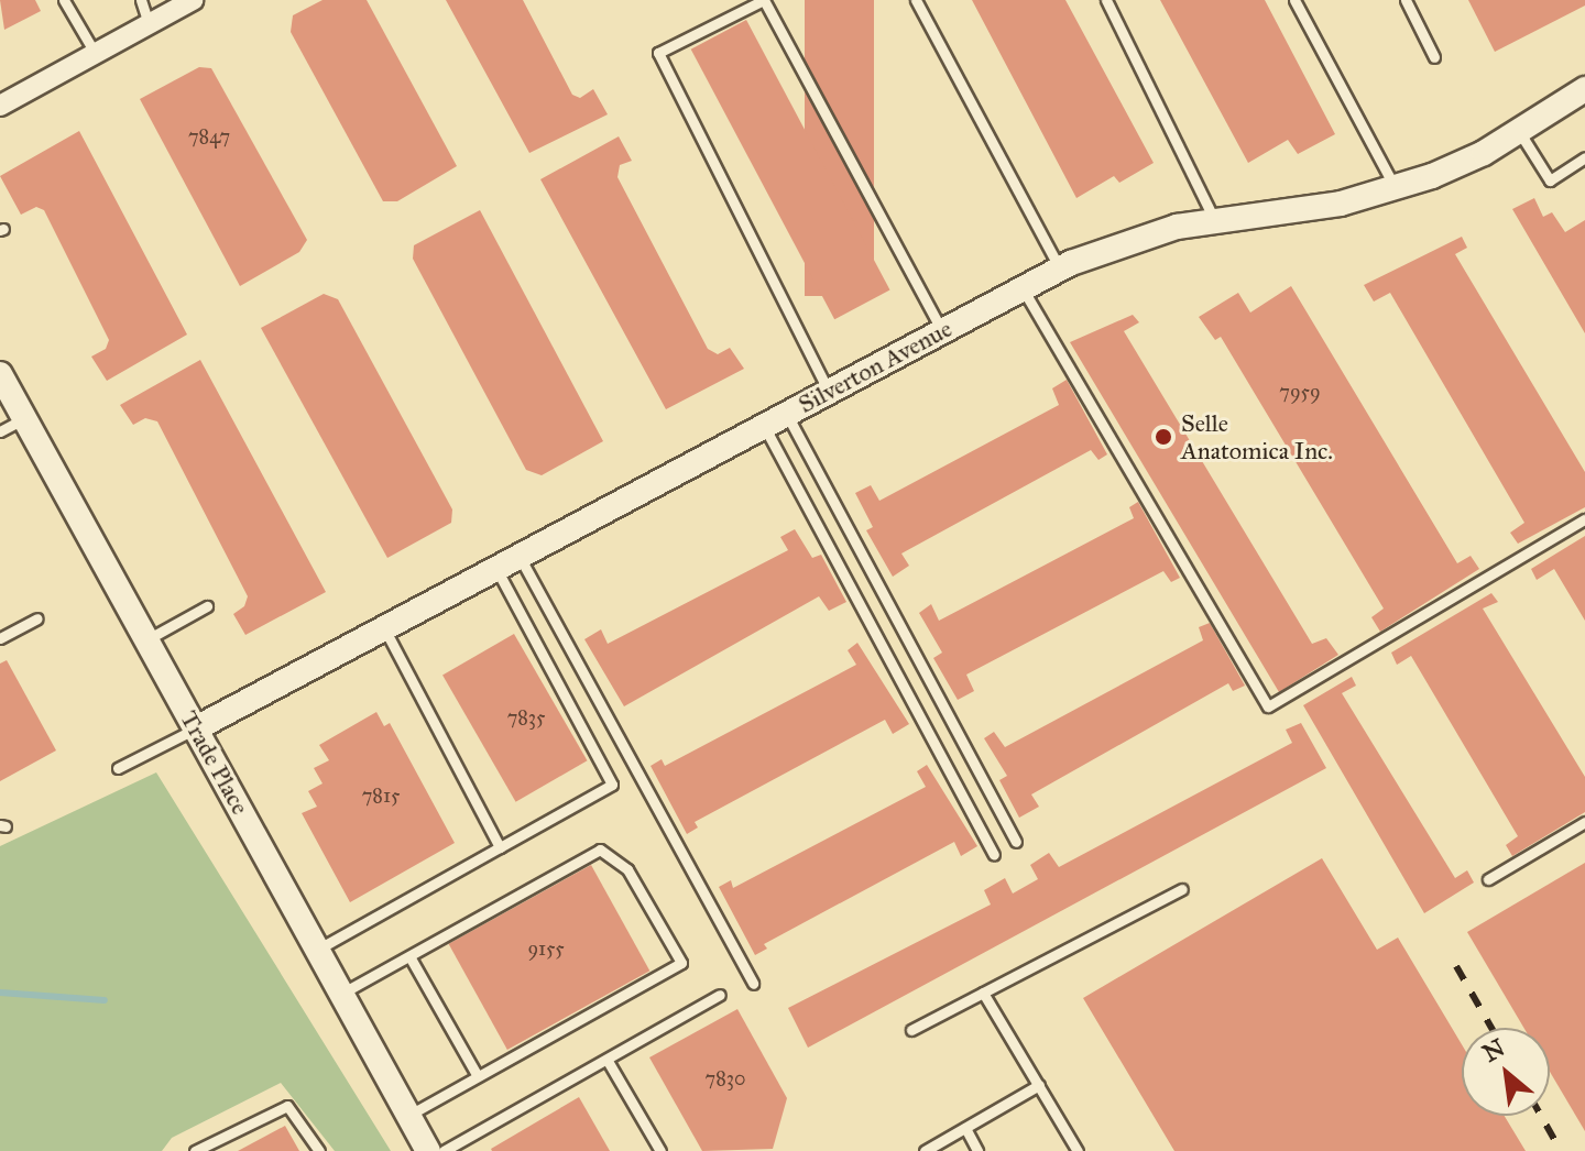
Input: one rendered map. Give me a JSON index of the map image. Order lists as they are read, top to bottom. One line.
{"streets":{"street":["Silverton Avenue","Trade Place"]},"crossings":[["Silverton Avenue","Trade Place"]],"places":["Selle Anatomica Inc."],"house_numbers":["7847","7959","7835","7815","9155","7830"],"north":"top left"}
